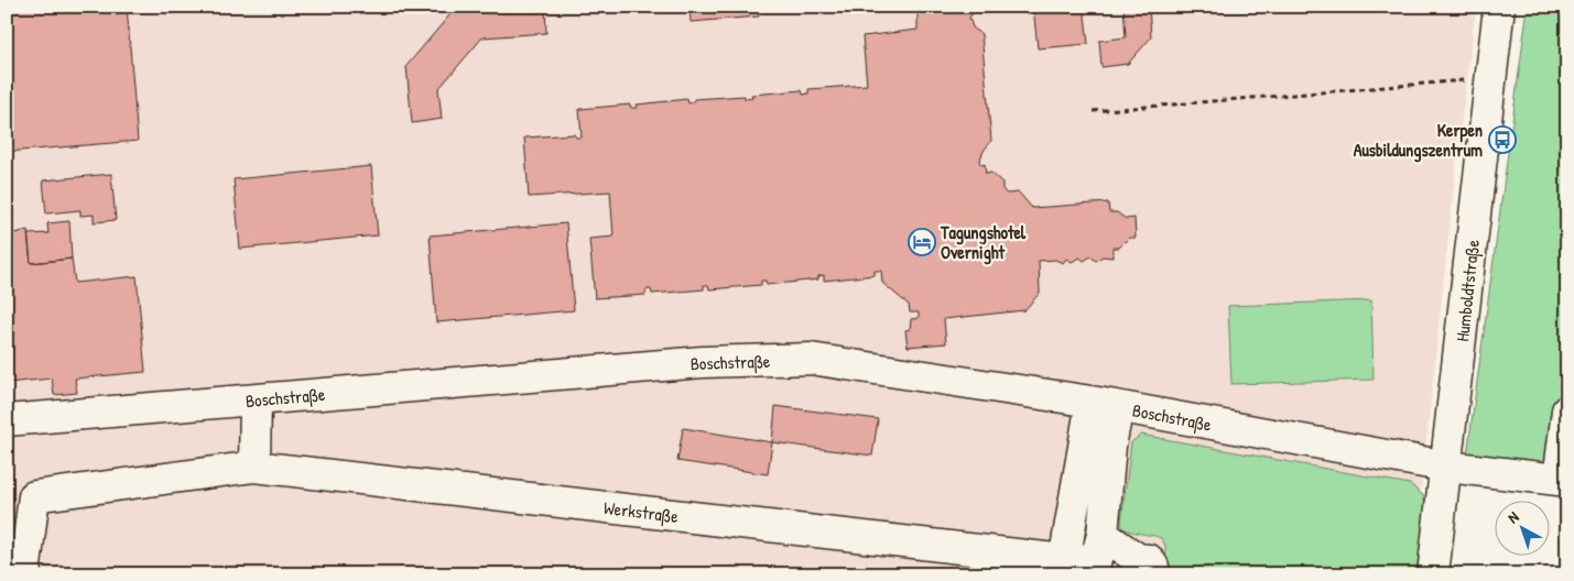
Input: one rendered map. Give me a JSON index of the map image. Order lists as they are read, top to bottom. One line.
{"streets":{"street":["Humboldtstraße","Boschstraße","Werkstraße"]},"crossings":[["Humboldtstraße","Boschstraße"]],"places":{"bus stop":["Kerpen Ausbildungszentrum"],"hotel":["Tagungshotel Overnight"]},"north":"top left"}
